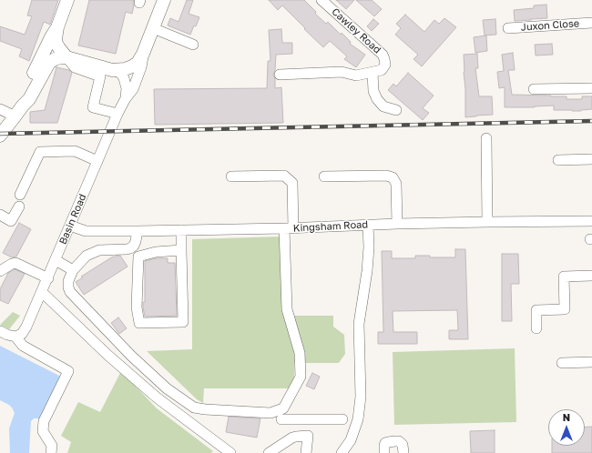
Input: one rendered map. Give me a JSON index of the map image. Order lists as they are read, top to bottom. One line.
{"streets":{"street":["Juxon Close","Cawley Road","Basin Road","Kingsham Road"]},"crossings":[["Basin Road","Kingsham Road"]],"north":"top"}
